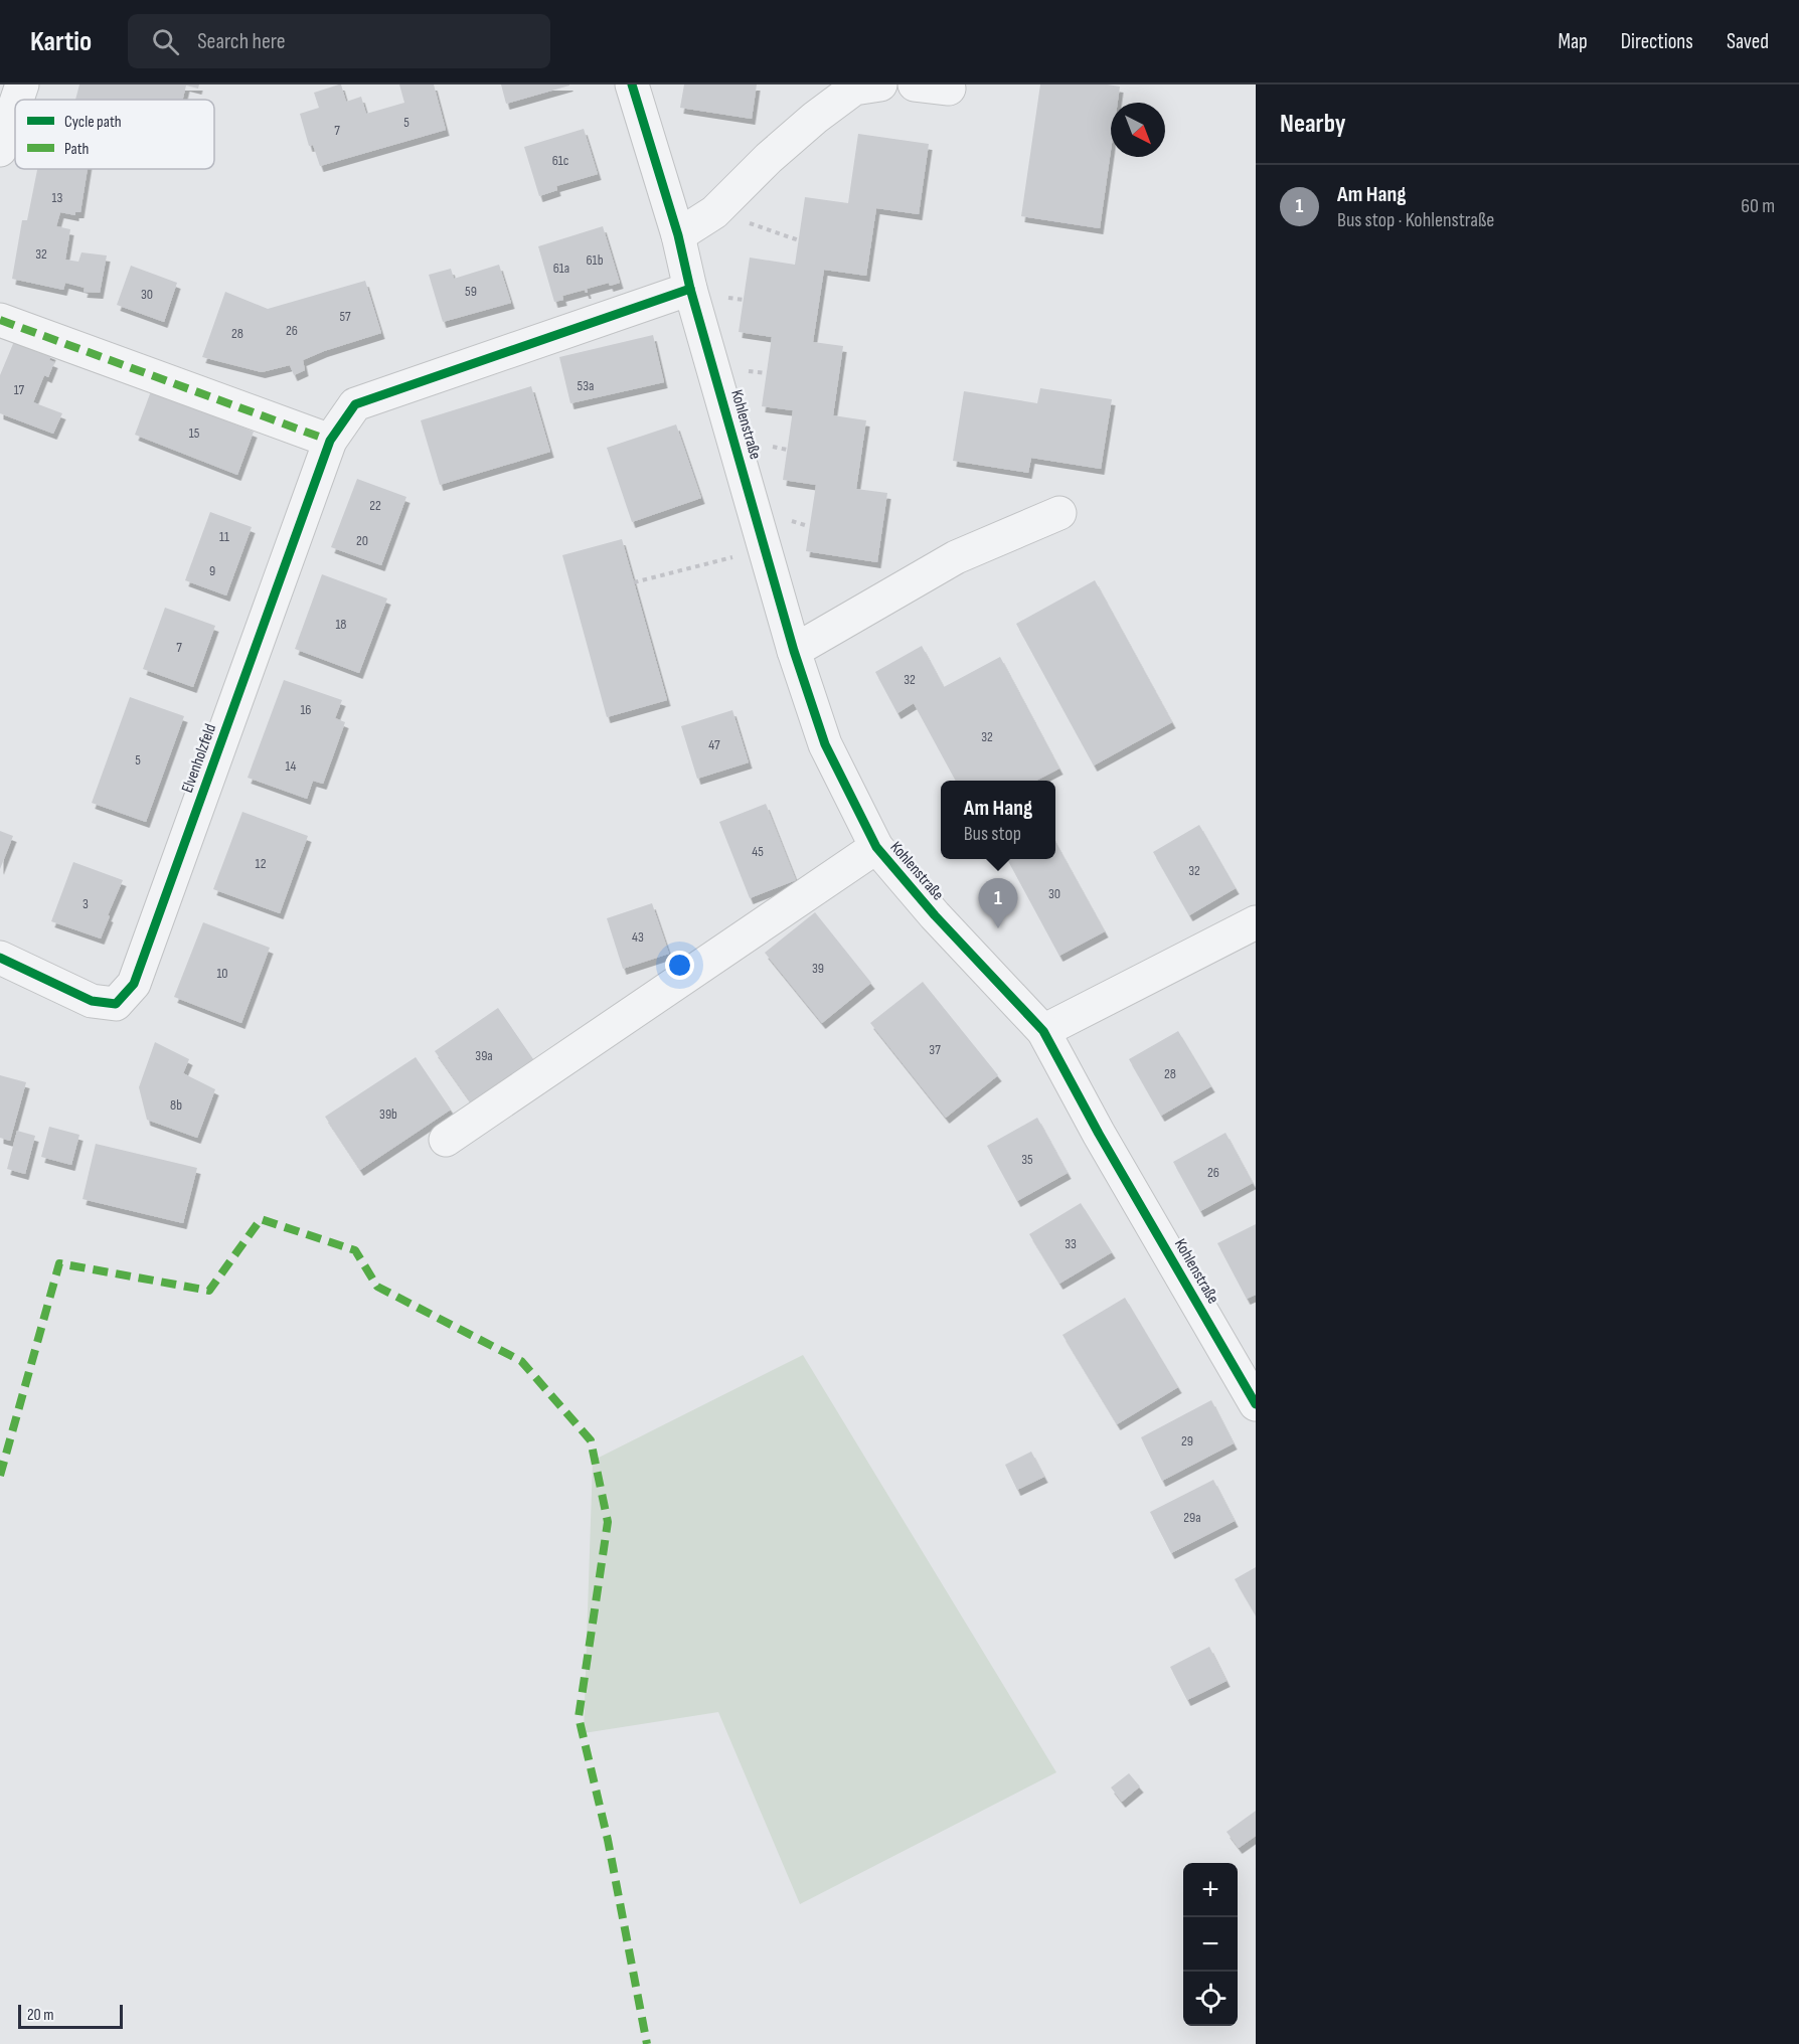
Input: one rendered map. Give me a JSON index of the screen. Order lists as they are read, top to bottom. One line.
{"streets":{"street":["Kohlenstraße","Elvenholzfeld"]},"crossings":[["Kohlenstraße","Elvenholzfeld"]],"house_numbers":["5","7","61c","13","32","61b","61a","59","30","57","26","28","53a","17","15","22","11","20","9","18","7","32","16","32","47","5","14","45","12","32","30","3","43","39","10","37","39a","28","8b","39b","35","26","33","29","29a"],"legend":["Cycle path","Path"],"scale_bar":"20 m","north":"bottom right","page":{"header":"Kartio","search":"Search here","nav":["Map","Directions","Saved"],"heading":"Nearby","list":[{"mark":"1","name":"Am Hang","note":"Bus stop · Kohlenstraße","value":"60 m"}],"popup":["Am Hang","Bus stop"],"pins":"1","map_buttons":["+","−"],"scale":"20 m"}}
